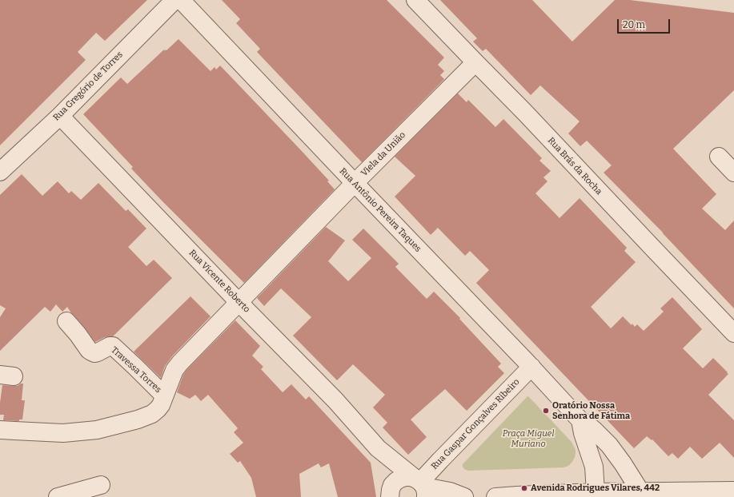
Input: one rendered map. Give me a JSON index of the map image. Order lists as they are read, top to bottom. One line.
{"streets":{"street":["Rua Gregório de Torres","Viela da União","Rua Brás da Rocha","Rua Antônio Pereira Taques","Rua Vicente Roberto","Travessa Torres","Rua Gaspar Gonçalves Ribeiro"]},"crossings":[["Rua Gregório de Torres","Rua Vicente Roberto"],["Viela da União","Rua Brás da Rocha"],["Viela da União","Rua Antônio Pereira Taques"],["Viela da União","Rua Vicente Roberto"],["Viela da União","Travessa Torres"],["Rua Antônio Pereira Taques","Rua Gaspar Gonçalves Ribeiro"],["Rua Vicente Roberto","Rua Gaspar Gonçalves Ribeiro"]],"parks":["Praça Miguel Muriano"],"places":["Oratório Nossa Senhora de Fátima","Avenida Rodrigues Vilares, 442"],"scale_bar":"20 m"}
